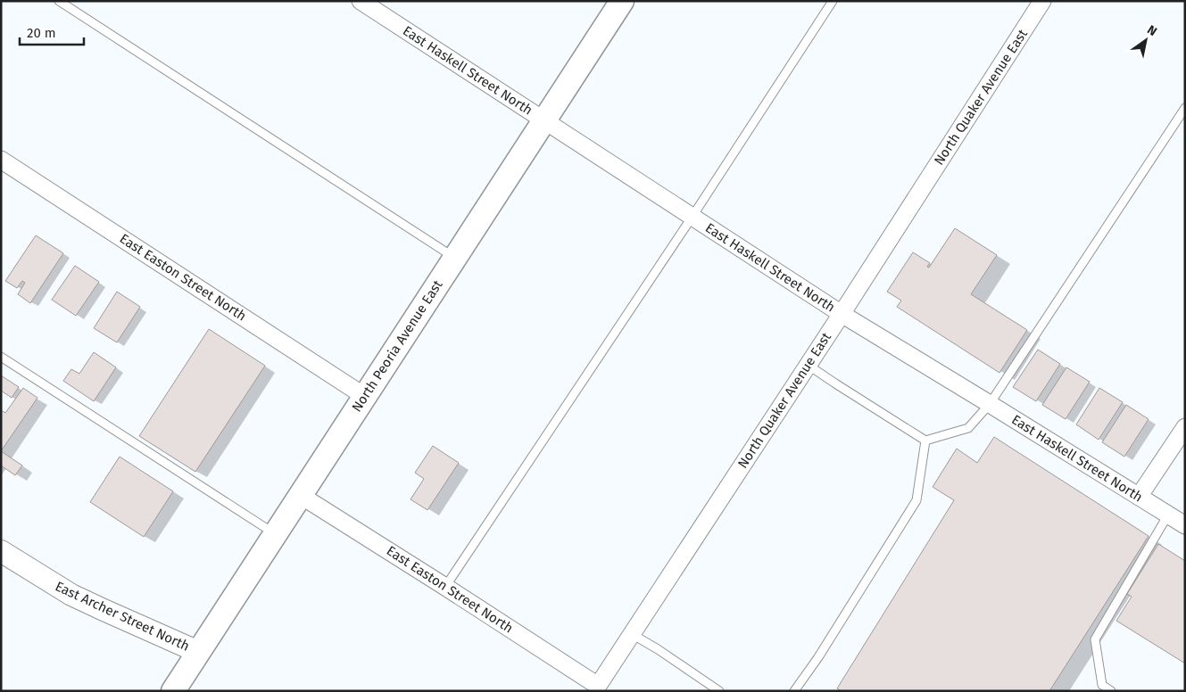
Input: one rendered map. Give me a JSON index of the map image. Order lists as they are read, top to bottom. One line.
{"streets":{"main road":["North Peoria Avenue East"],"street":["East Haskell Street North","North Quaker Avenue East","East Easton Street North","East Archer Street North"]},"crossings":[["East Haskell Street North","North Quaker Avenue East"],["East Haskell Street North","North Peoria Avenue East"],["North Quaker Avenue East","East Easton Street North"],["East Easton Street North","North Peoria Avenue East"],["North Peoria Avenue East","East Archer Street North"]],"scale_bar":"20 m","north":"top right"}
